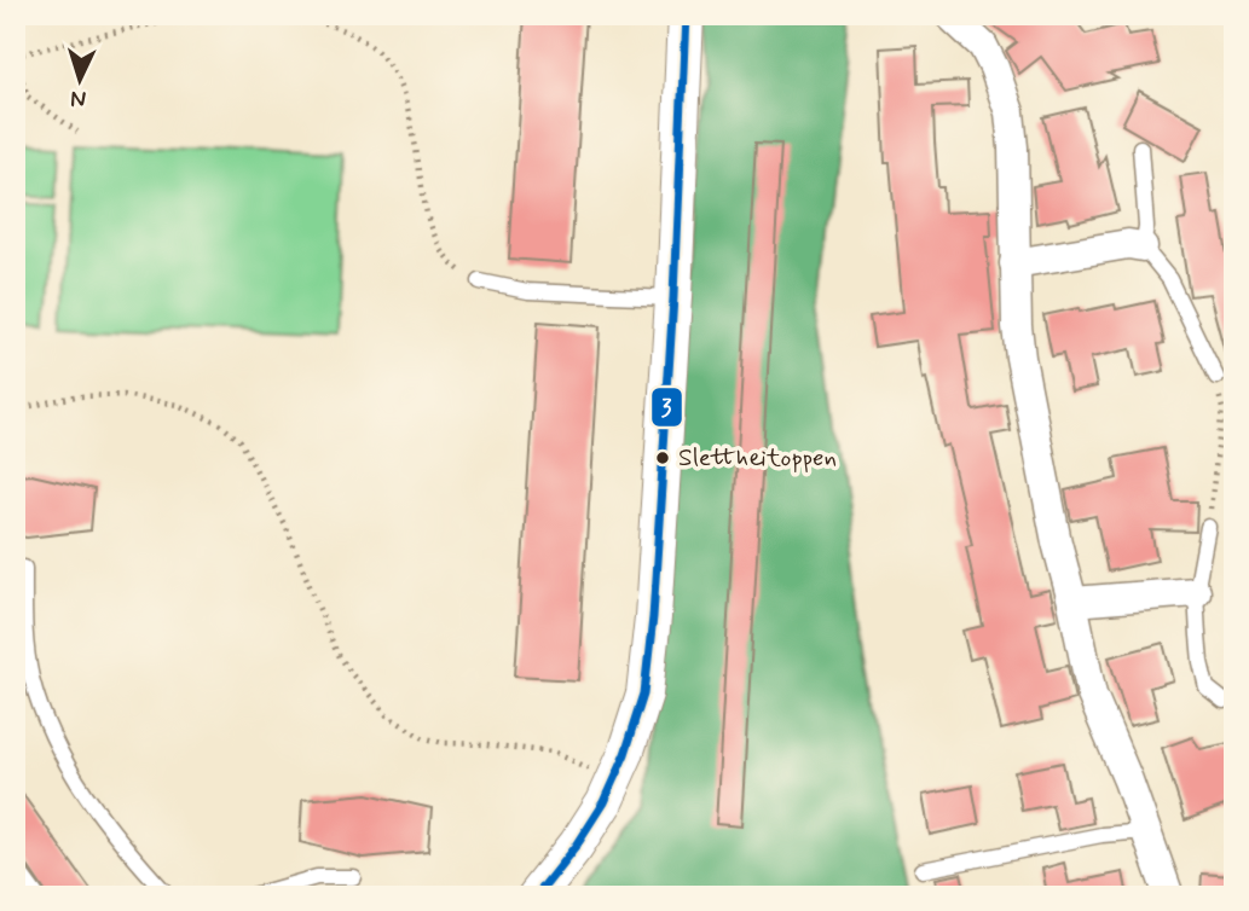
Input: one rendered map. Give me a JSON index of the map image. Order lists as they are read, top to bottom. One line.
{"places":["Slettheitoppen"],"lines":["transit line 3"],"north":"bottom"}
